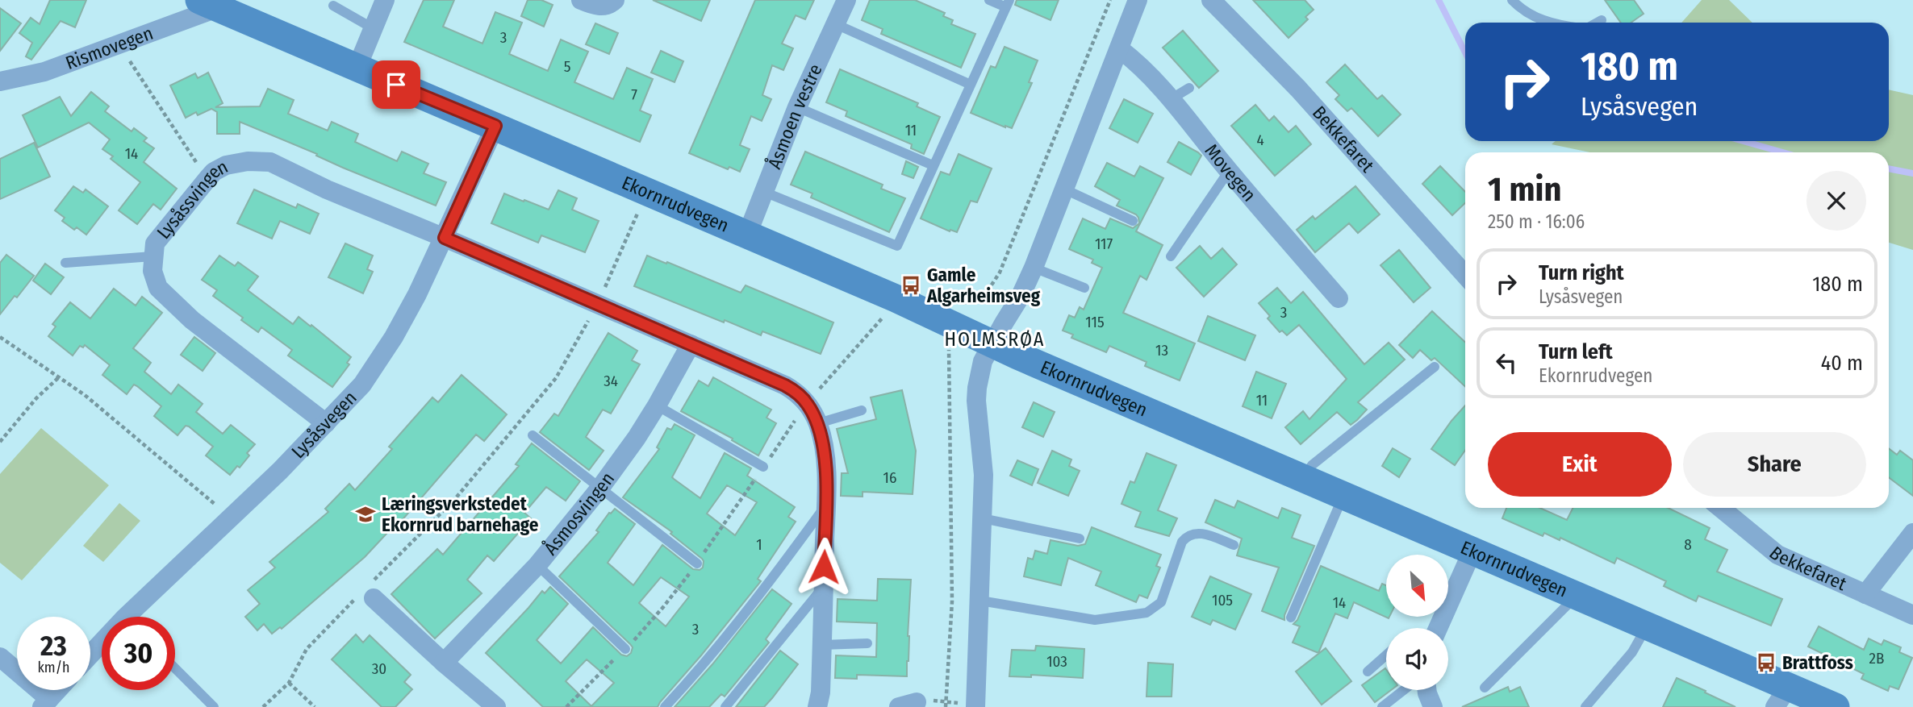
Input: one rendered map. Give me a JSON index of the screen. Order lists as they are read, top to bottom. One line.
{"streets":{"main road":["Ekornrudvegen"],"street":["Rismovegen","Åsmoen vestre","Bekkefaret","Movegen","Lysåssvingen","Lysåsvegen","Åsmosvingen"]},"crossings":[["Rismovegen","Ekornrudvegen"],["Åsmoen vestre","Ekornrudvegen"],["Lysåssvingen","Lysåsvegen"],["Ekornrudvegen","Lysåsvegen"]],"districts":["HOLMSRØA"],"places":{"bus stop":["Gamle Algarheimsveg","Brattfoss"],"school or university":["Læringsverkstedet Ekornrud barnehage"]},"house_numbers":["3","5","7","11","4","14","117","3","115","13","34","11","16","1","8","105","14","3","2B","103","30"],"north":"bottom right","page":{"turn":["180 m","Lysåsvegen"],"heading":["1 min","250 m · 16:06"],"list":[{"name":"Turn right","note":"Lysåsvegen","value":"180 m"},{"name":"Turn left","note":"Ekornrudvegen","value":"40 m"}],"buttons":["Exit","Share"],"speed":"23 km/h","limit":"30"}}
